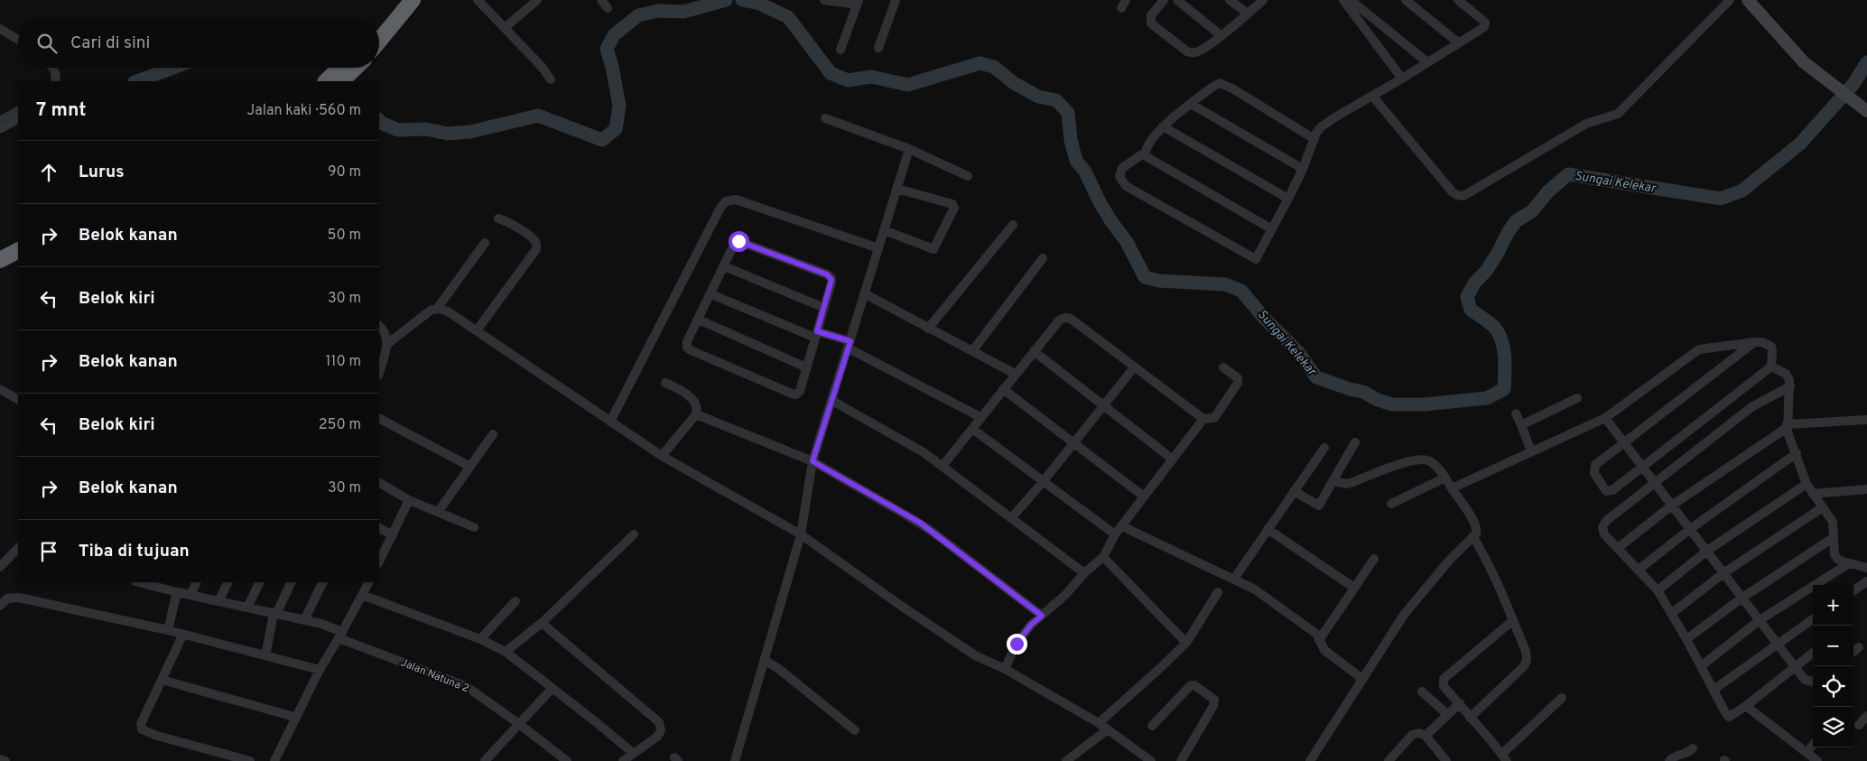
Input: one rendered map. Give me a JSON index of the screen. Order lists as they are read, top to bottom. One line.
{"streets":{"street":["Jalan Natuna 2"]},"water":["Sungai Kelekar"],"page":{"search":"Cari di sini","heading":["7 mnt","Jalan kaki · 560 m"],"list":[["Lurus","90 m"],["Belok kanan","50 m"],["Belok kiri","30 m"],["Belok kanan","110 m"],["Belok kiri","250 m"],["Belok kanan","30 m"],"Tiba di tujuan"],"map_buttons":["+","−"]}}
